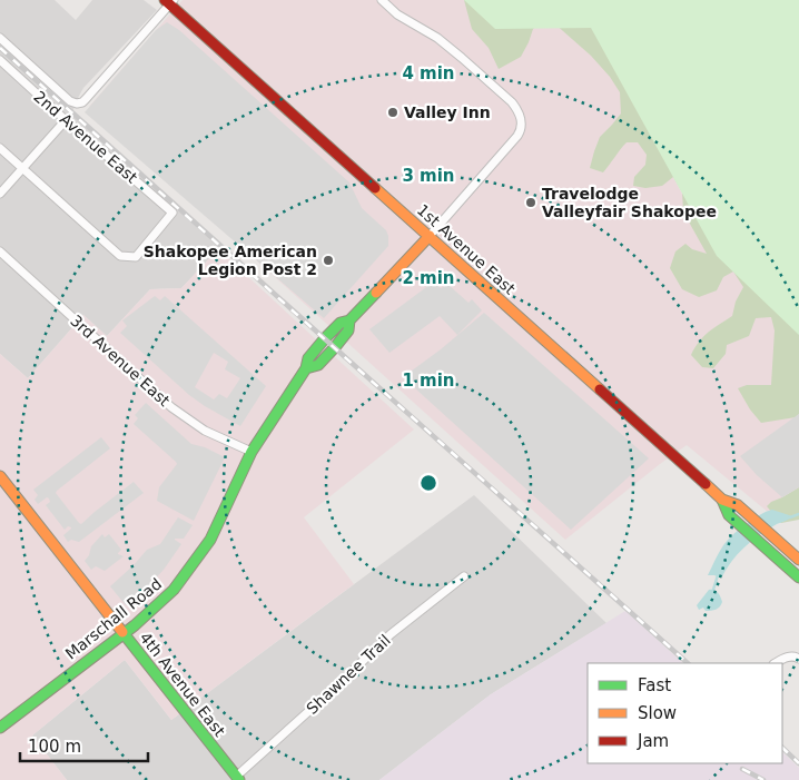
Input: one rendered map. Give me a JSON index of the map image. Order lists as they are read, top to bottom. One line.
{"streets":{"main road":["1st Avenue East","Marschall Road","4th Avenue East"],"street":["2nd Avenue East","3rd Avenue East","Shawnee Trail"]},"crossings":[["2nd Avenue East","1st Avenue East"],["1st Avenue East","Marschall Road"],["3rd Avenue East","Marschall Road"],["Marschall Road","4th Avenue East"],["Shawnee Trail","4th Avenue East"]],"places":["Valley Inn","Travelodge Valleyfair Shakopee","Shakopee American Legion Post 2"],"legend":["Fast","Slow","Jam"],"scale_bar":"100 m","rings":["4 min","3 min","2 min","1 min"]}
